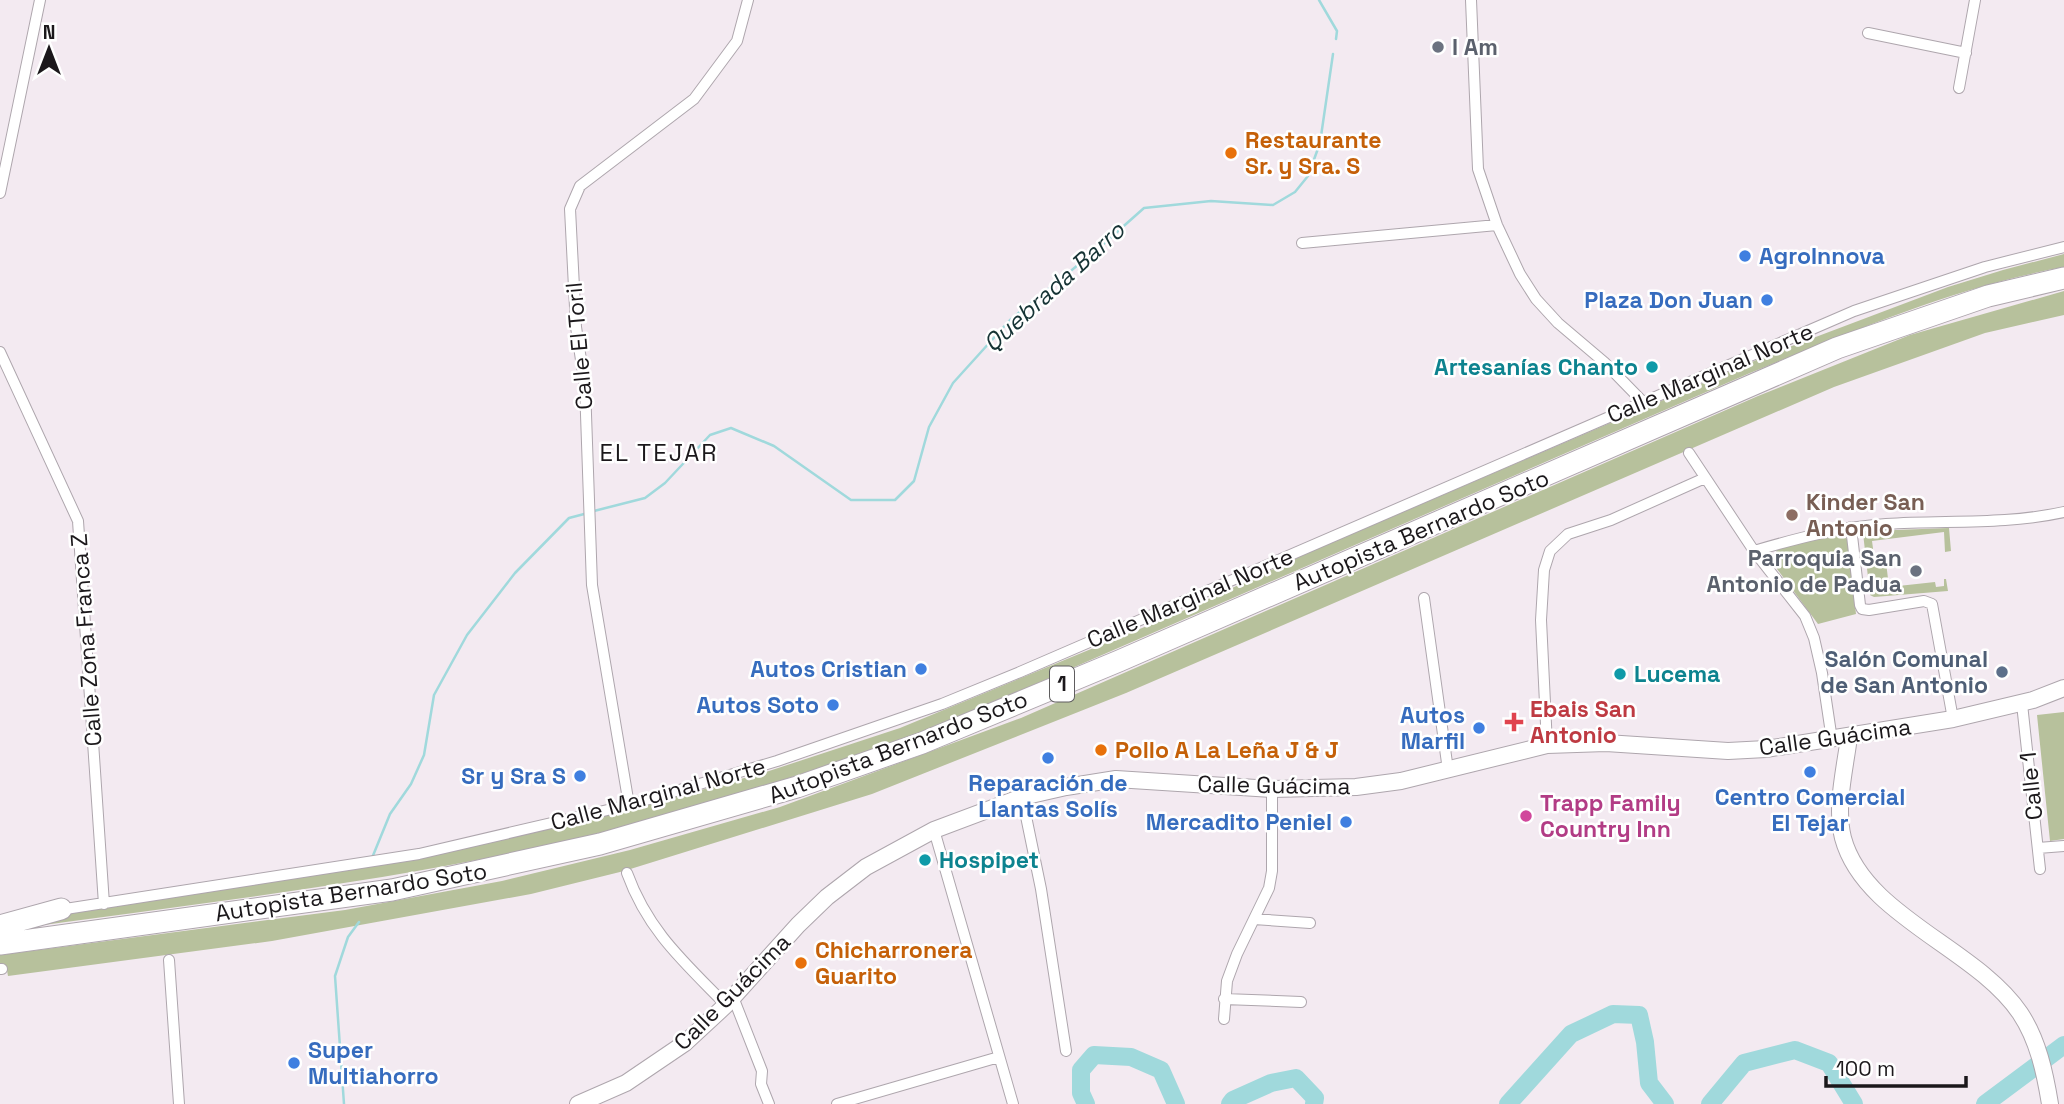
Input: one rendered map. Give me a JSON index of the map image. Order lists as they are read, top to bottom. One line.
{"streets":{"highway":["Autopista Bernardo Soto","1"],"main road":["Calle Guácima"],"street":["Calle El Toril","Calle Marginal Norte","Calle Zona Franca Z","Calle 1"]},"crossings":[["Calle El Toril","Calle Marginal Norte"],["Calle Marginal Norte","Calle Zona Franca Z"],["Calle Guácima","Calle 1"]],"districts":["EL TEJAR"],"water":["Quebrada Barro"],"places":{"other":["I Am","Restaurante Sr. y Sra. S","AgroInnova","Plaza Don Juan","Artesanías Chanto","Kinder San Antonio","Parroquia San Antonio de Padua","Autos Cristian","Salón Comunal de San Antonio","Lucema","Autos Soto","Autos Marfil","Pollo A La Leña J & J","Reparación de Llantas Solís","Centro Comercial El Tejar","Sr y Sra S","Trapp Family Country Inn","Mercadito Peniel","Hospipet","Chicharronera Guarito","Super Multiahorro"],"health":["Ebais San Antonio"]},"scale_bar":"100 m","north":"top"}
